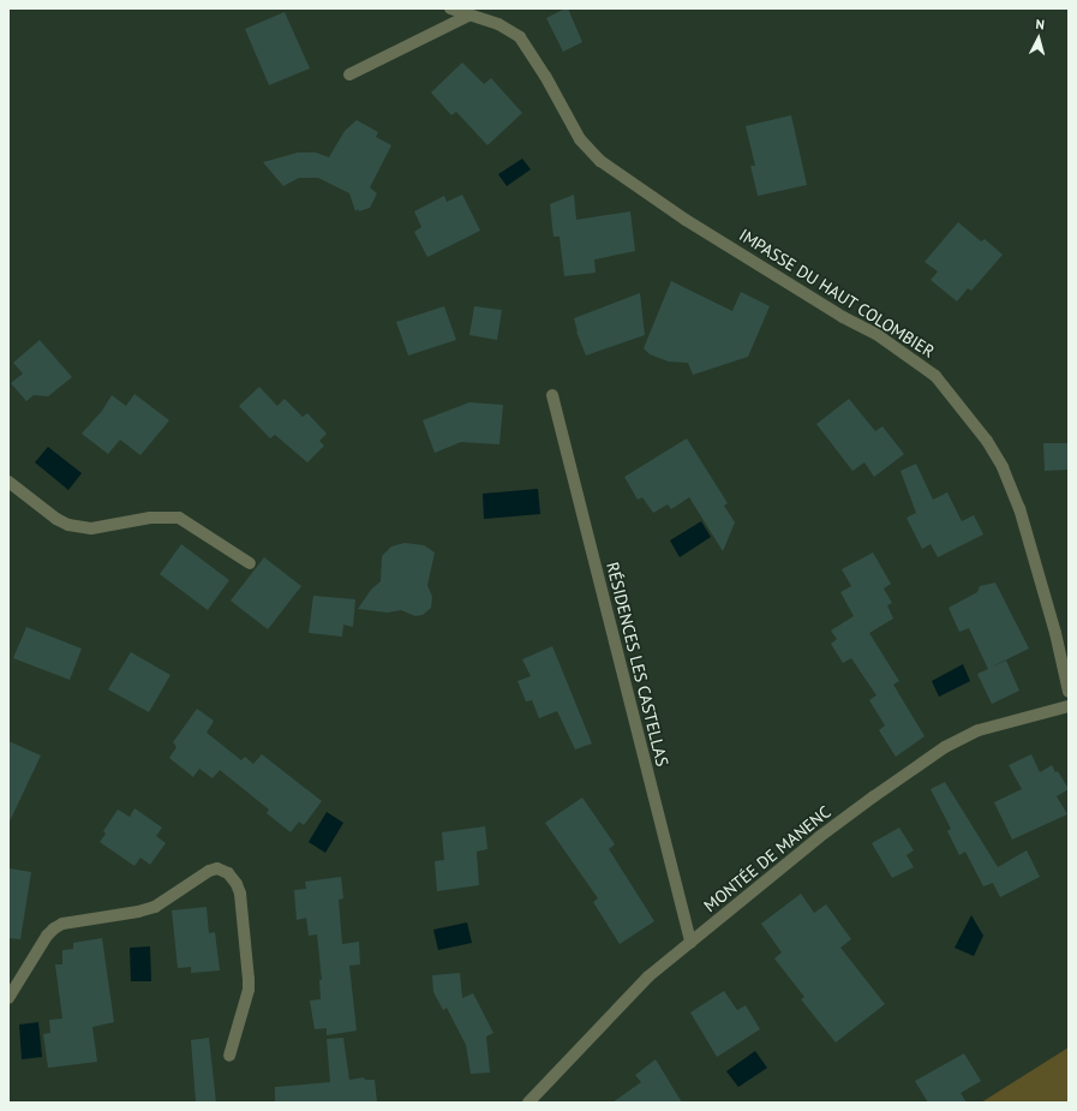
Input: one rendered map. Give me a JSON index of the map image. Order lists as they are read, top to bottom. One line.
{"streets":{"street":["IMPASSE DU HAUT COLOMBIER","RÉSIDENCES LES CASTELLAS","MONTÉE DE MANENC"]},"crossings":[["RÉSIDENCES LES CASTELLAS","MONTÉE DE MANENC"]],"north":"top"}
